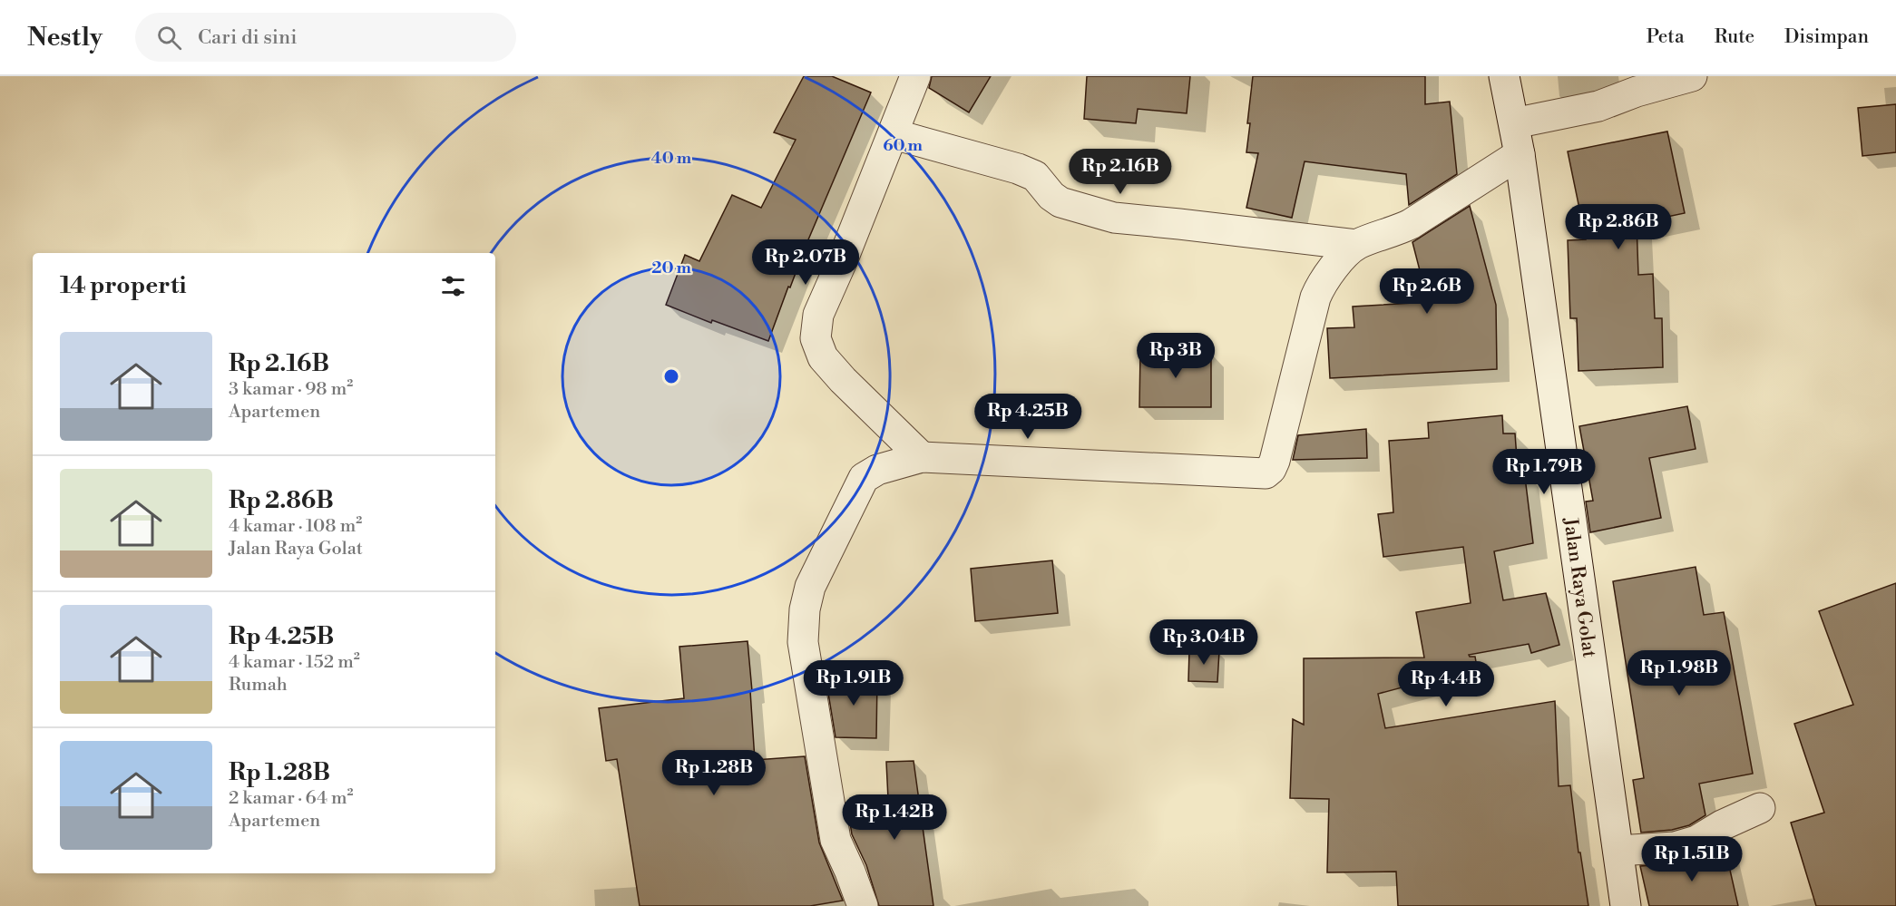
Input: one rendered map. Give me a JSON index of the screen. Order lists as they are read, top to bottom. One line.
{"streets":{"street":["Jalan Raya Golat"]},"page":{"header":"Nestly","search":"Cari di sini","nav":["Peta","Rute","Disimpan"],"price":["Rp 2.16B","Rp 2.86B","Rp 2.07B","Rp 2.6B","Rp 3B","Rp 4.25B","Rp 1.79B","Rp 3.04B","Rp 1.98B","Rp 1.91B","Rp 4.4B","Rp 1.28B","Rp 1.42B","Rp 1.51B"],"heading":"14 properti","list":[{"name":"Rp 2.16B","note":"3 kamar · 98 m² · Apartemen"},{"name":"Rp 2.86B","note":"4 kamar · 108 m² · Jalan Raya Golat"},{"name":"Rp 4.25B","note":"4 kamar · 152 m² · Rumah"},{"name":"Rp 1.28B","note":"2 kamar · 64 m² · Apartemen"}]},"rings":["60 m","40 m","20 m"]}
